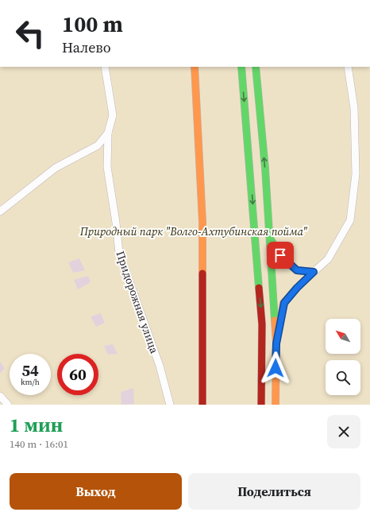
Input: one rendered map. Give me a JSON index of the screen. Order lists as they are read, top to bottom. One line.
{"streets":{"street":["Придорожная улица"]},"parks":["Природный парк \"Волго-Ахтубинская пойма\""],"north":"top left","page":{"turn":["100 m","Налево"],"speed":"54 km/h","limit":"60","heading":["1 мин","140 m · 16:01"],"buttons":["Выход","Поделиться"]}}
